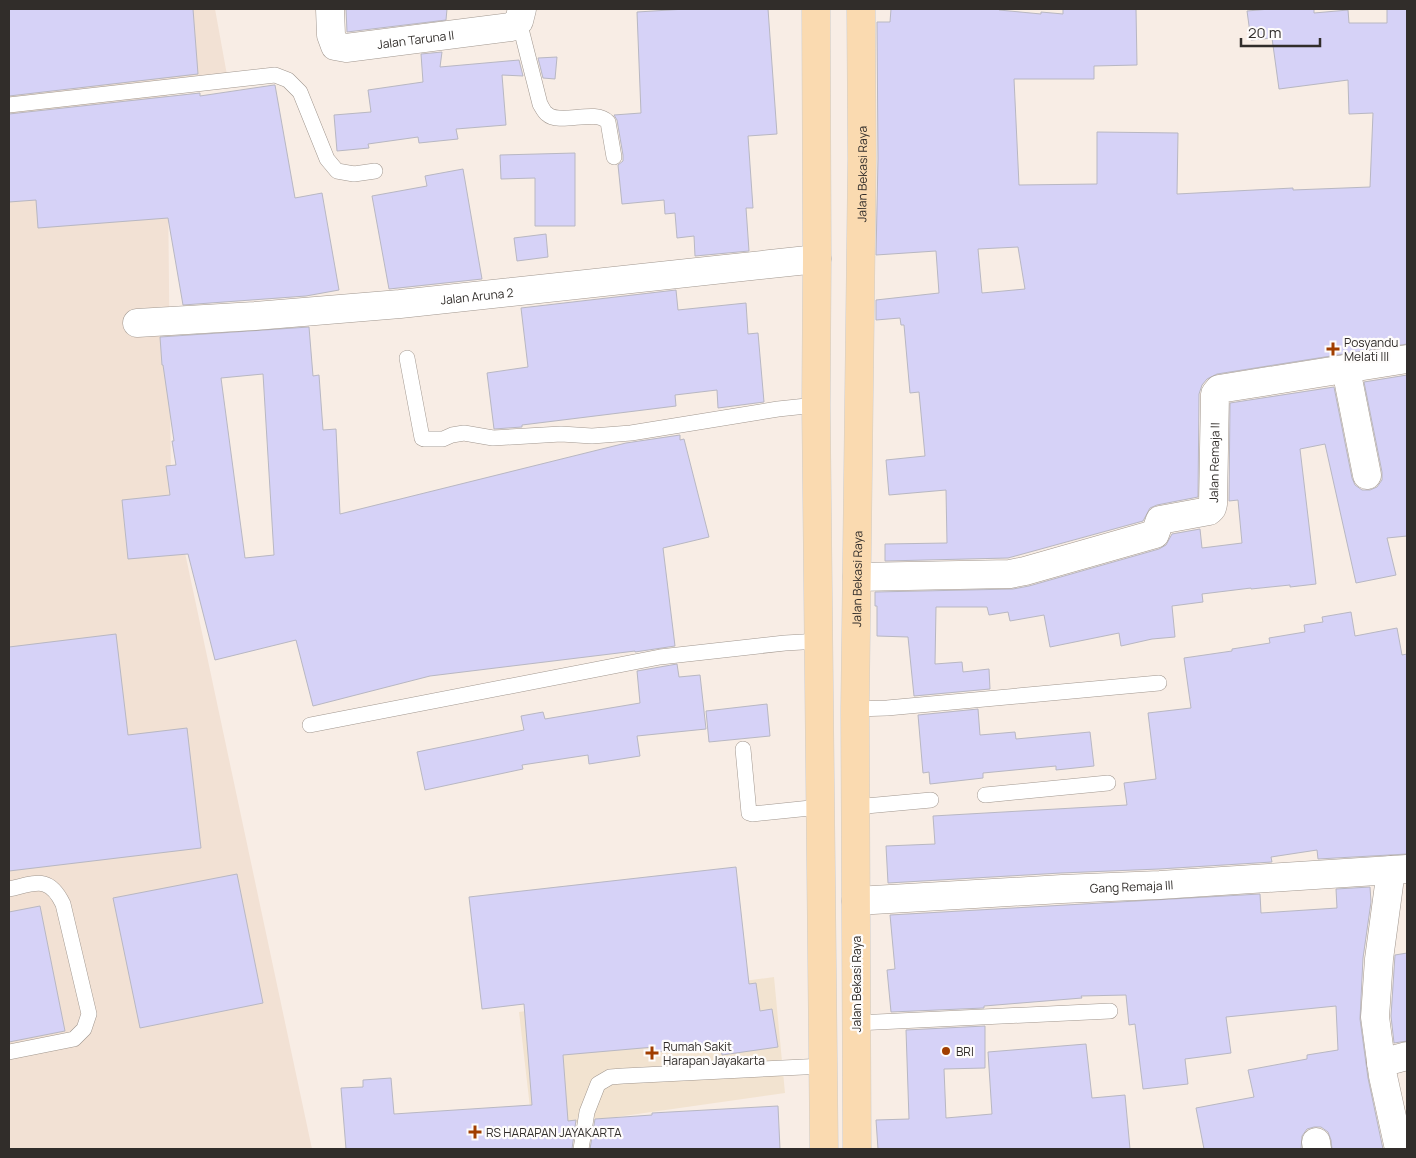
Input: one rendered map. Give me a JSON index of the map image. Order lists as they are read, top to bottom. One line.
{"streets":{"main road":["Jalan Bekasi Raya"],"street":["Jalan Taruna II","Jalan Aruna 2","Jalan Remaja II","Gang Remaja III"]},"crossings":[["Jalan Bekasi Raya","Jalan Remaja II"],["Jalan Bekasi Raya","Gang Remaja III"]],"places":{"health":["Posyandu Melati III","Rumah Sakit Harapan Jayakarta","RS HARAPAN JAYAKARTA"],"other":["BRI"]},"scale_bar":"20 m"}
